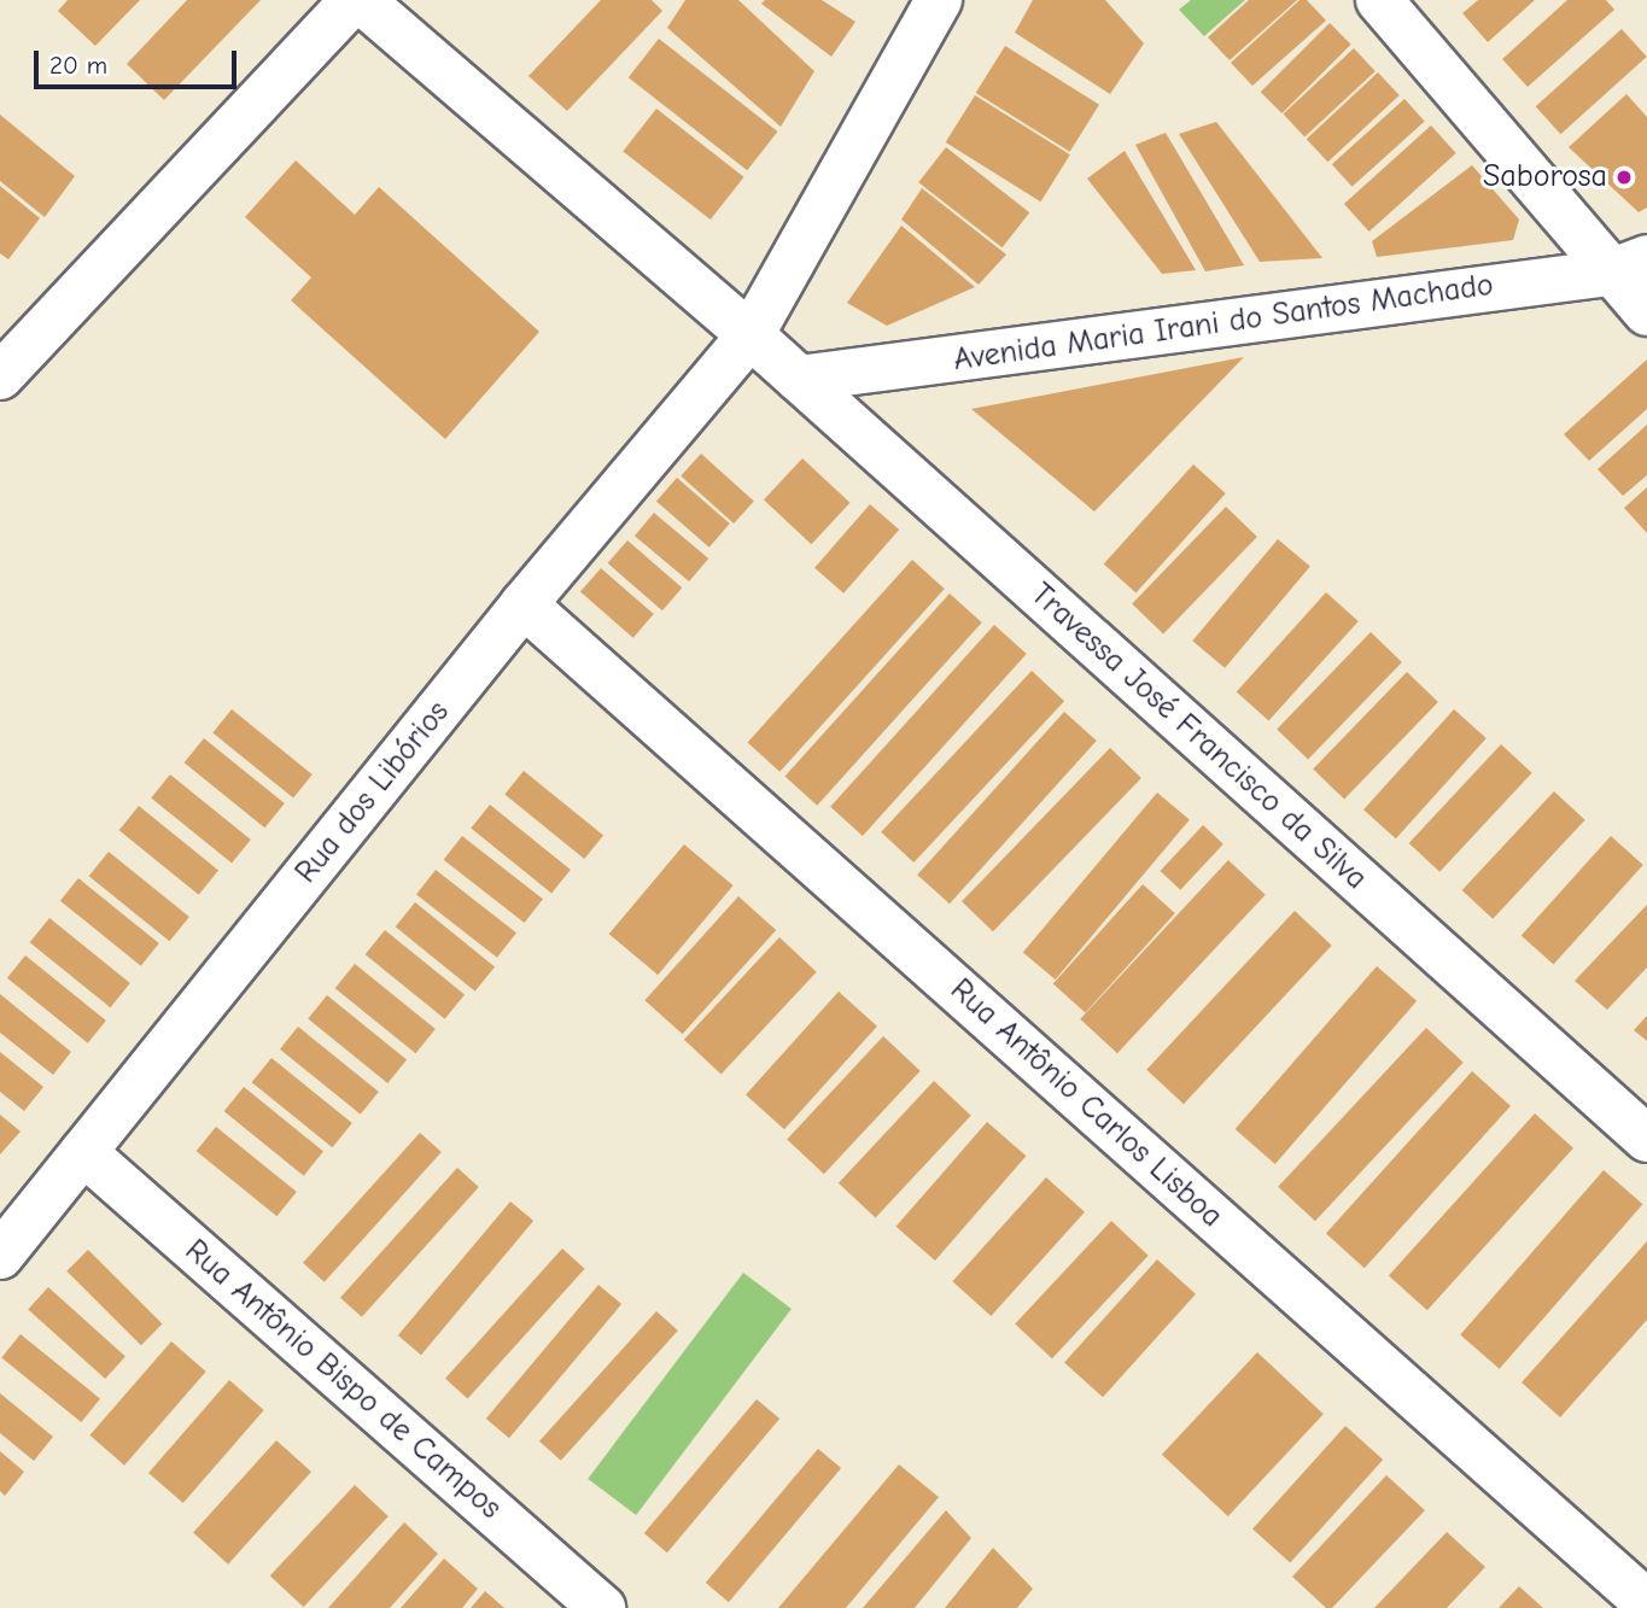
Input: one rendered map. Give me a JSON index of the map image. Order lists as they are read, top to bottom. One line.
{"streets":{"street":["Avenida Maria Irani do Santos Machado","Travessa José Francisco da Silva","Rua dos Libórios","Rua Antônio Carlos Lisboa","Rua Antônio Bispo de Campos"]},"crossings":[["Avenida Maria Irani do Santos Machado","Travessa José Francisco da Silva"],["Travessa José Francisco da Silva","Rua dos Libórios"],["Rua dos Libórios","Rua Antônio Carlos Lisboa"],["Rua dos Libórios","Rua Antônio Bispo de Campos"]],"places":["Saborosa"],"scale_bar":"20 m"}
